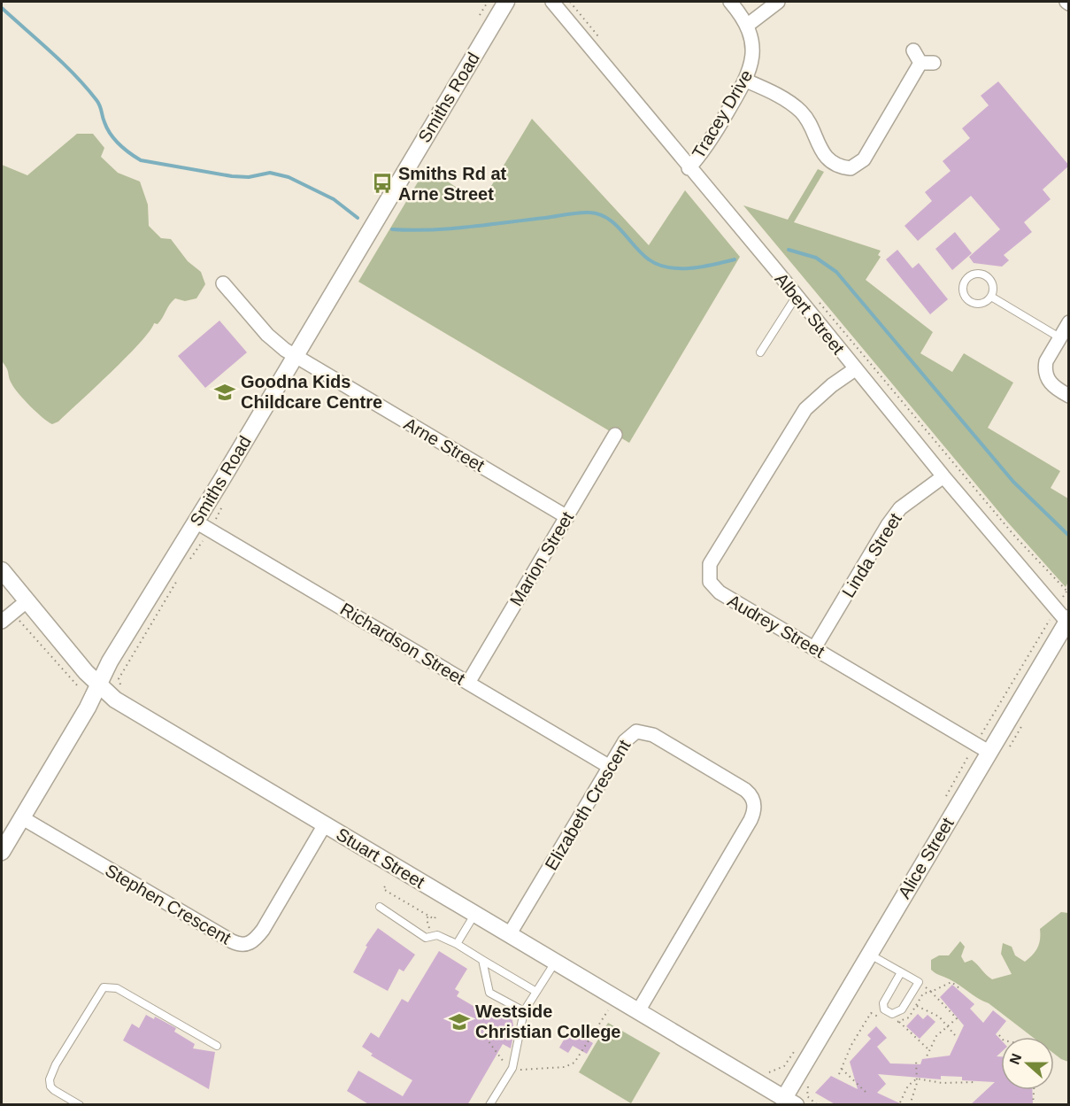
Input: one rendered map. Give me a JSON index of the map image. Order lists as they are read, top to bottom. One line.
{"streets":{"street":["Smiths Road","Tracey Drive","Albert Street","Arne Street","Linda Street","Marion Street","Audrey Street","Richardson Street","Elizabeth Crescent","Stuart Street","Alice Street","Stephen Crescent"]},"crossings":[["Smiths Road","Arne Street"],["Smiths Road","Richardson Street"],["Smiths Road","Stuart Street"],["Smiths Road","Stephen Crescent"],["Tracey Drive","Albert Street"],["Albert Street","Linda Street"],["Albert Street","Audrey Street"],["Albert Street","Alice Street"],["Arne Street","Marion Street"],["Linda Street","Audrey Street"],["Marion Street","Richardson Street"],["Audrey Street","Alice Street"],["Richardson Street","Elizabeth Crescent"],["Elizabeth Crescent","Stuart Street"],["Stuart Street","Alice Street"],["Stuart Street","Stephen Crescent"]],"places":{"bus stop":["Smiths Rd at Arne Street"],"school or university":["Goodna Kids Childcare Centre","Westside Christian College"]},"north":"left"}
